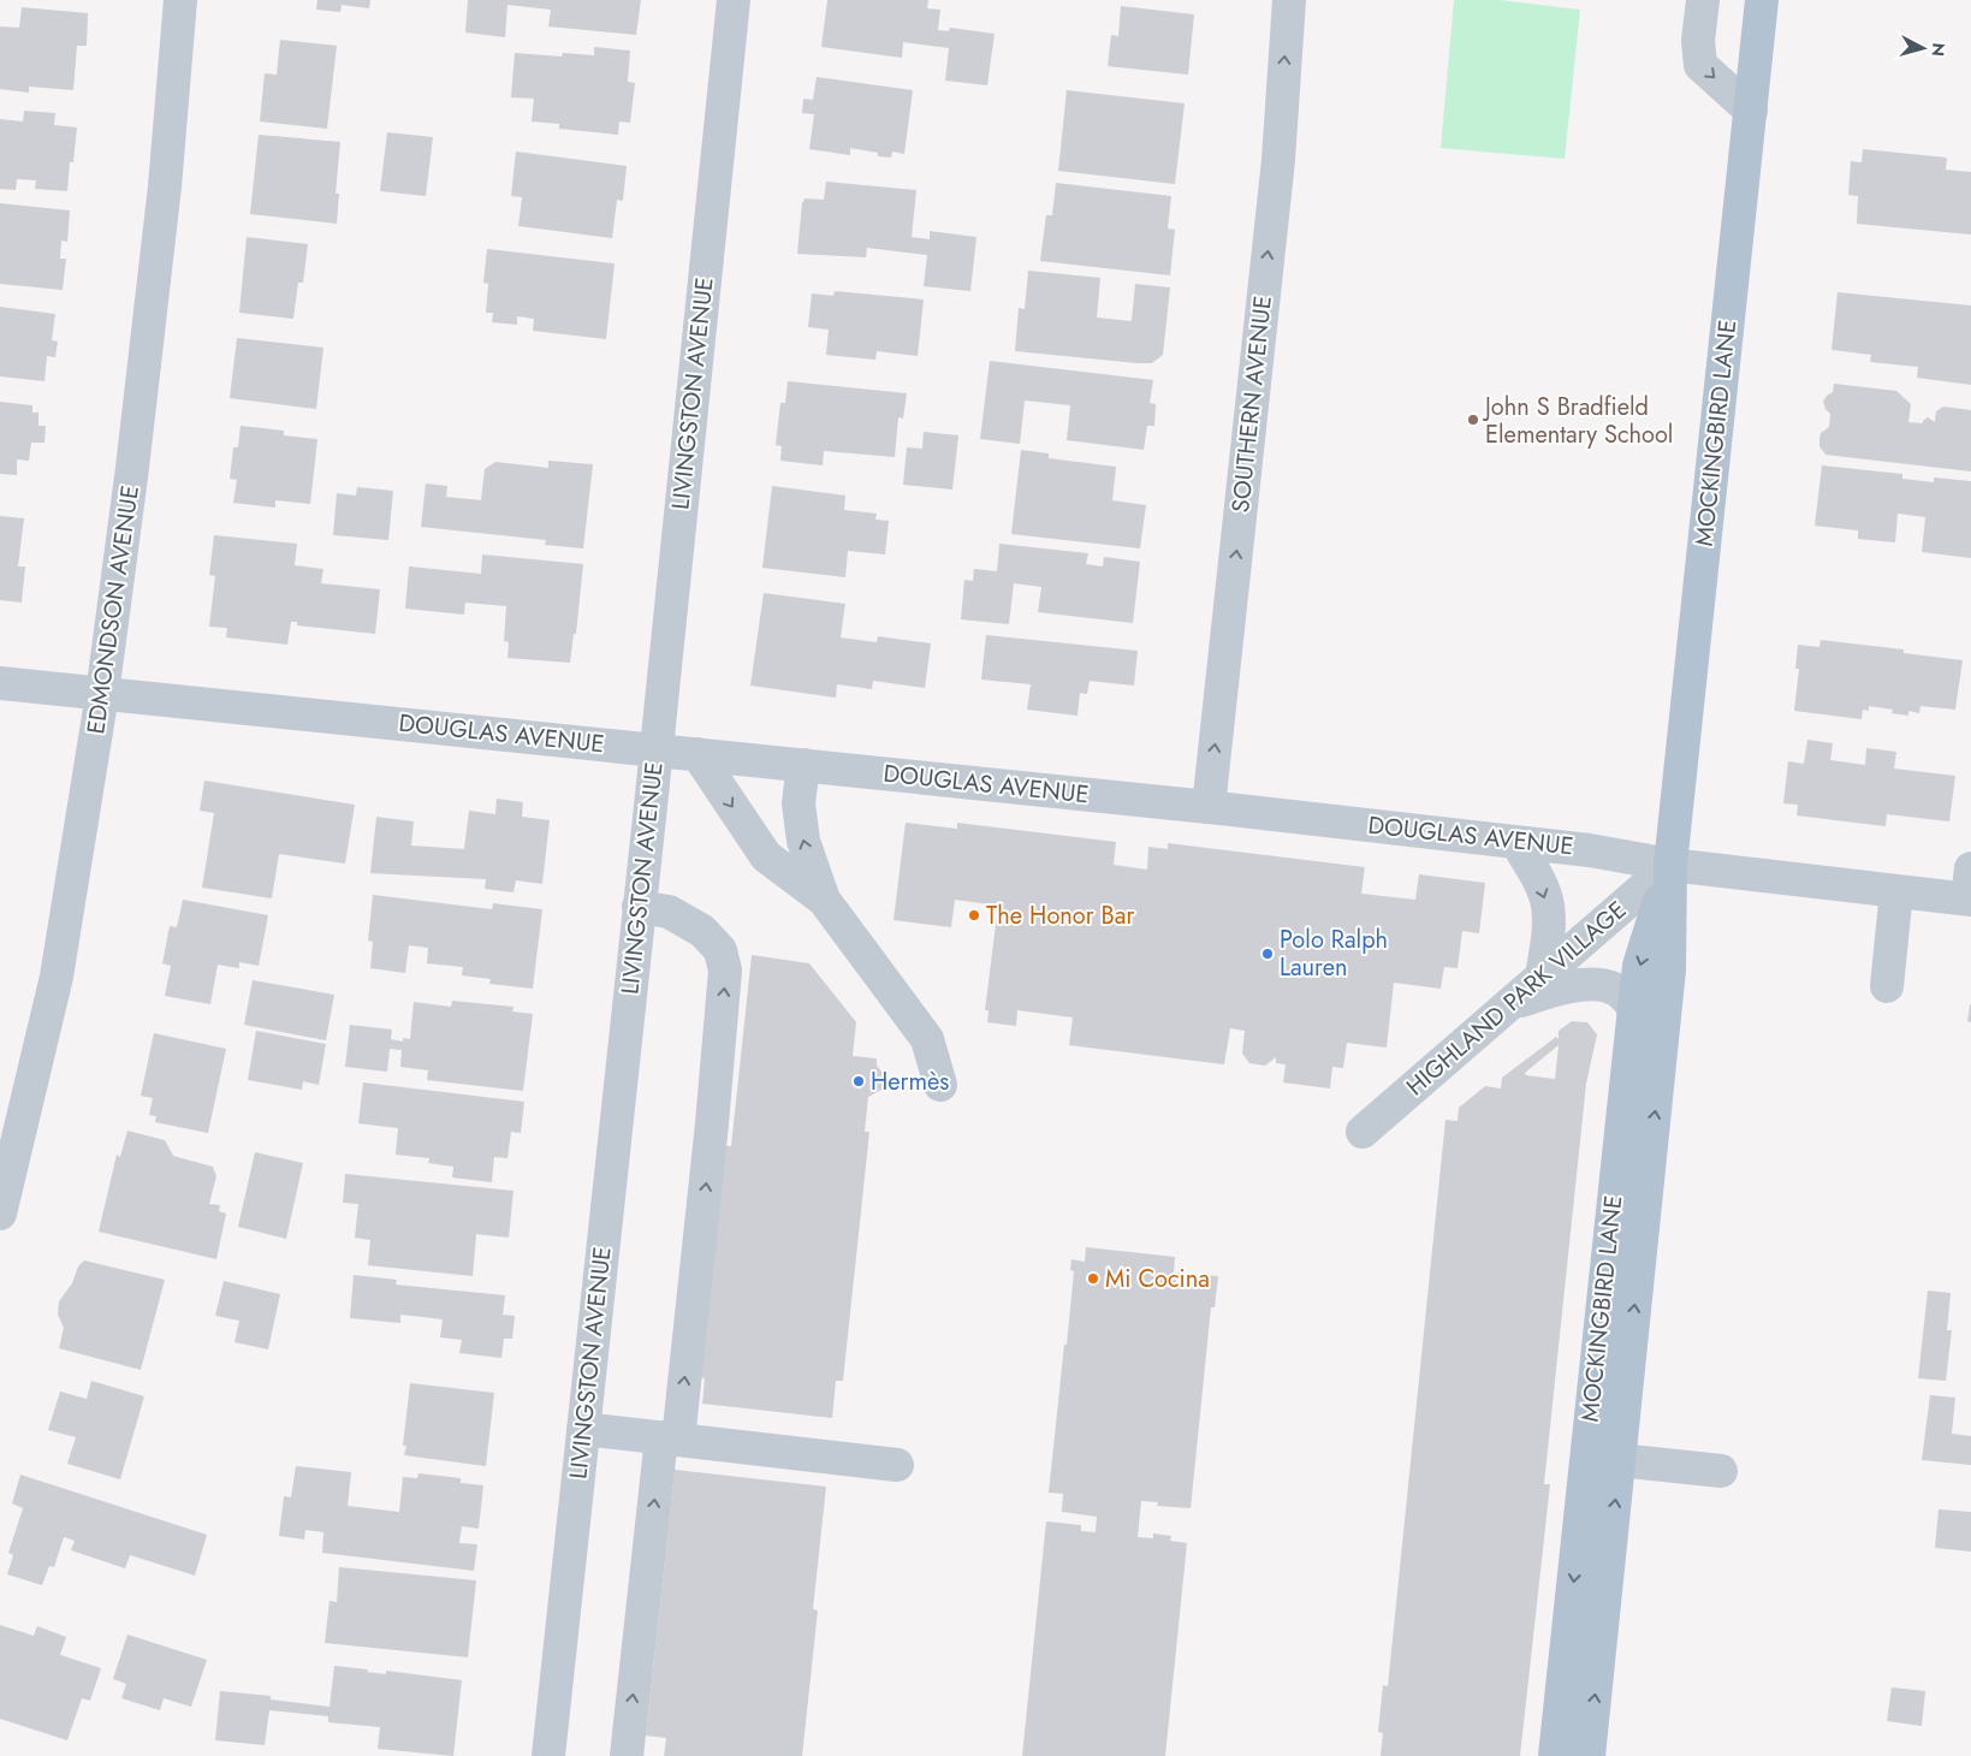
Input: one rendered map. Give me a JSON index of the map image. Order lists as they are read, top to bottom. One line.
{"streets":{"main road":["MOCKINGBIRD LANE"],"street":["LIVINGSTON AVENUE","SOUTHERN AVENUE","EDMONDSON AVENUE","DOUGLAS AVENUE","HIGHLAND PARK VILLAGE"]},"crossings":[["LIVINGSTON AVENUE","DOUGLAS AVENUE"],["SOUTHERN AVENUE","DOUGLAS AVENUE"],["MOCKINGBIRD LANE","DOUGLAS AVENUE"],["MOCKINGBIRD LANE","HIGHLAND PARK VILLAGE"],["EDMONDSON AVENUE","DOUGLAS AVENUE"],["DOUGLAS AVENUE","HIGHLAND PARK VILLAGE"]],"one_way":["SOUTHERN AVENUE"],"places":["John S Bradfield Elementary School","The Honor Bar","Polo Ralph Lauren","Hermès","Mi Cocina"],"north":"right"}
